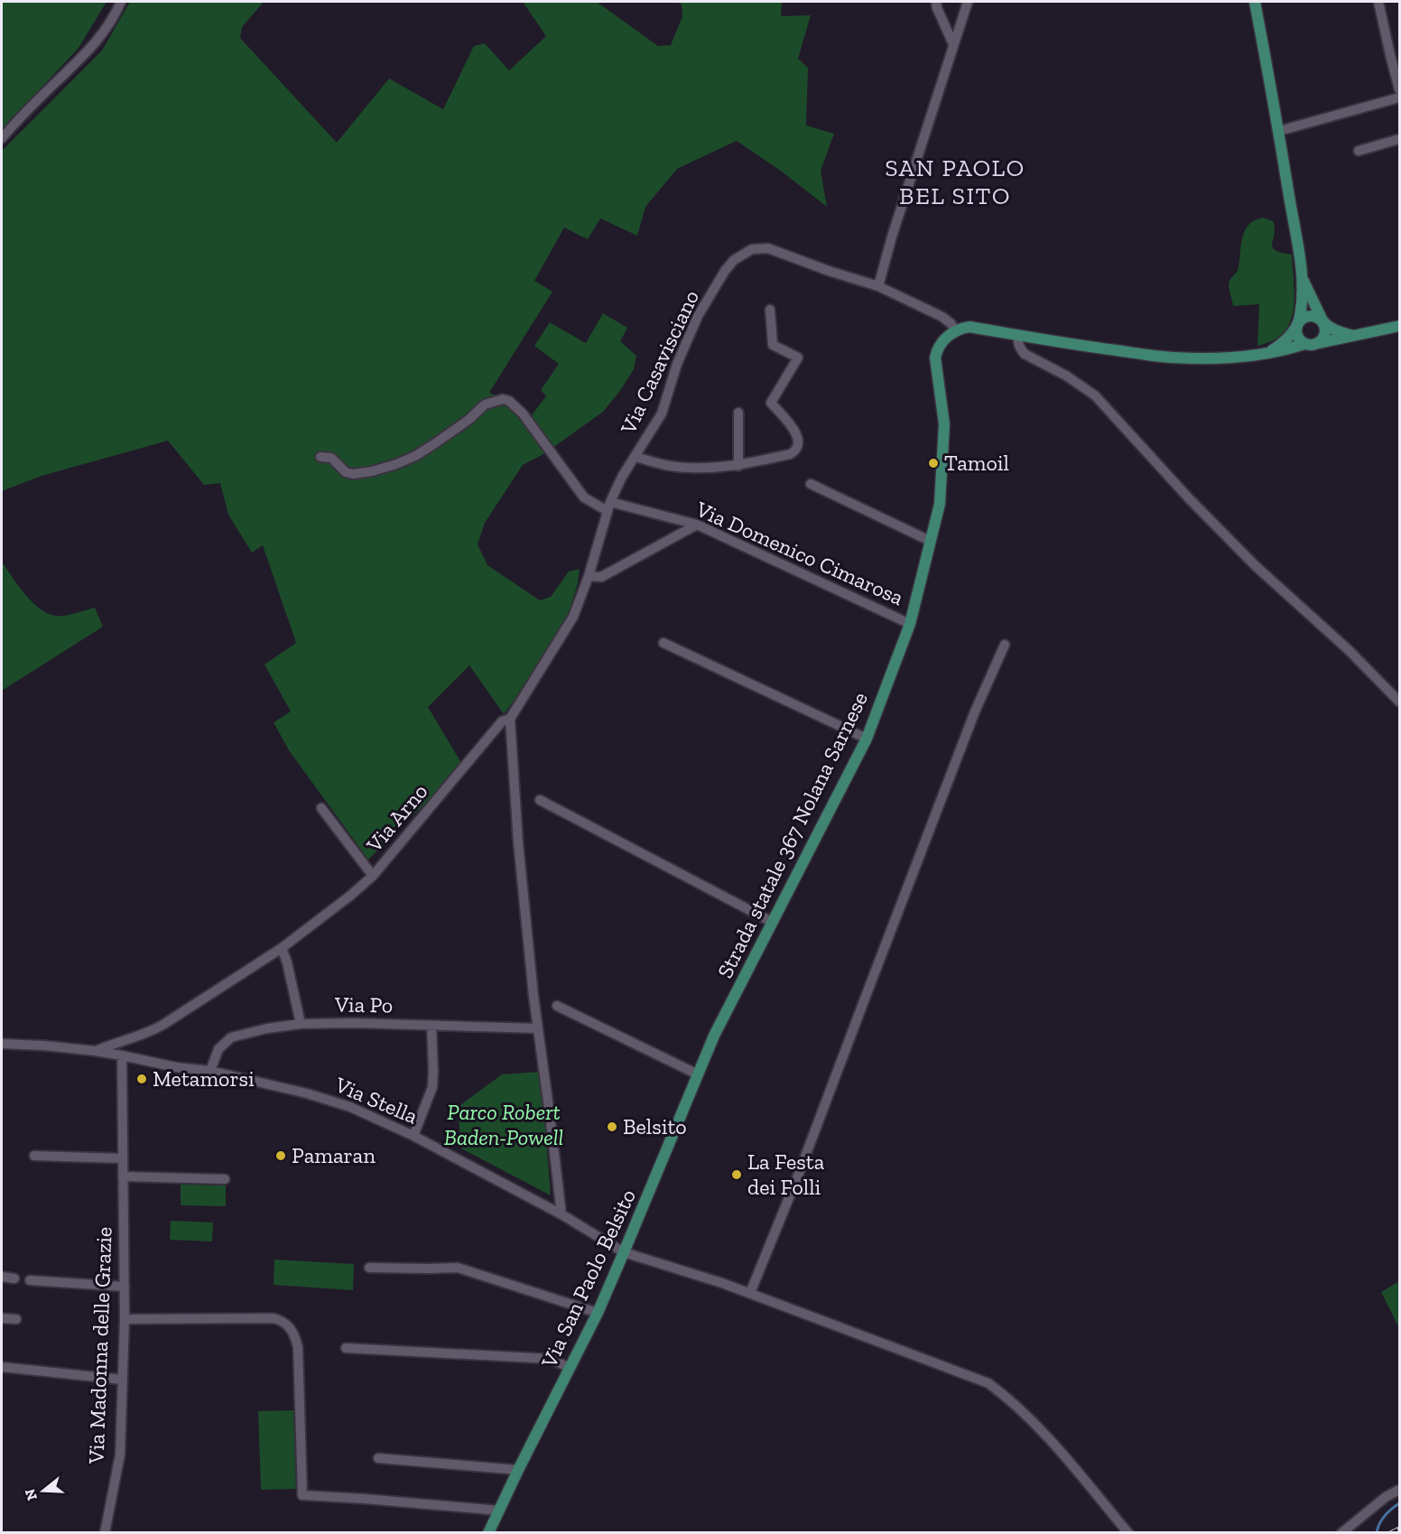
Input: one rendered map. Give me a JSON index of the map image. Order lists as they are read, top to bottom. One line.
{"streets":{"main road":["Strada statale 367 Nolana Sarnese","Via San Paolo Belsito"],"street":["Via Casavisciano","Via Domenico Cimarosa","Via Arno","Via Po","Via Stella","Via Madonna delle Grazie"]},"crossings":[["Via Casavisciano","Via Domenico Cimarosa"],["Via Casavisciano","Via Arno"],["Via Casavisciano","Strada statale 367 Nolana Sarnese"],["Via Domenico Cimarosa","Via Arno"],["Via Domenico Cimarosa","Strada statale 367 Nolana Sarnese"],["Via Arno","Via Stella"],["Strada statale 367 Nolana Sarnese","Via San Paolo Belsito"],["Via Po","Via Stella"],["Via Stella","Via San Paolo Belsito"],["Via Stella","Via Madonna delle Grazie"]],"districts":["SAN PAOLO BEL SITO"],"parks":["Parco Robert Baden-Powell"],"places":["Tamoil","Metamorsi","Belsito","Pamaran","La Festa dei Folli"],"north":"left"}
